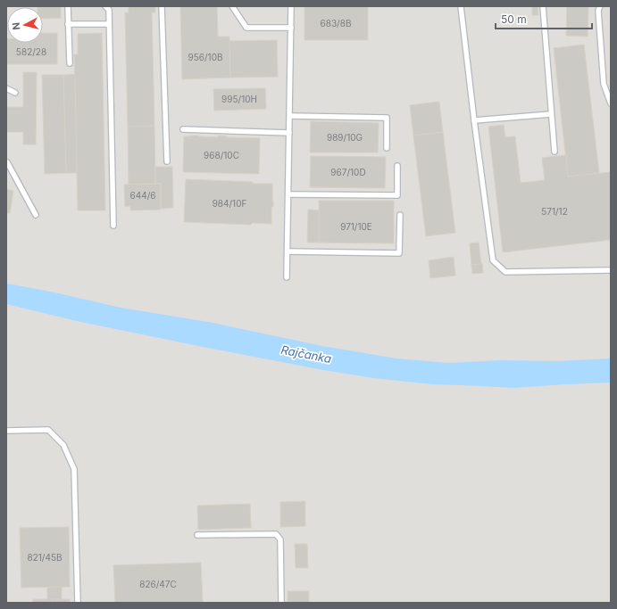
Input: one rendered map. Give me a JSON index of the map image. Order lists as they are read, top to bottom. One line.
{"water":["Rajčanka"],"house_numbers":["683/8B","582/28","956/10B","995/10H","989/10G","968/10C","967/10D","644/6","984/10F","571/12","971/10E","821/45B","826/47C"],"scale_bar":"50 m","north":"left"}
